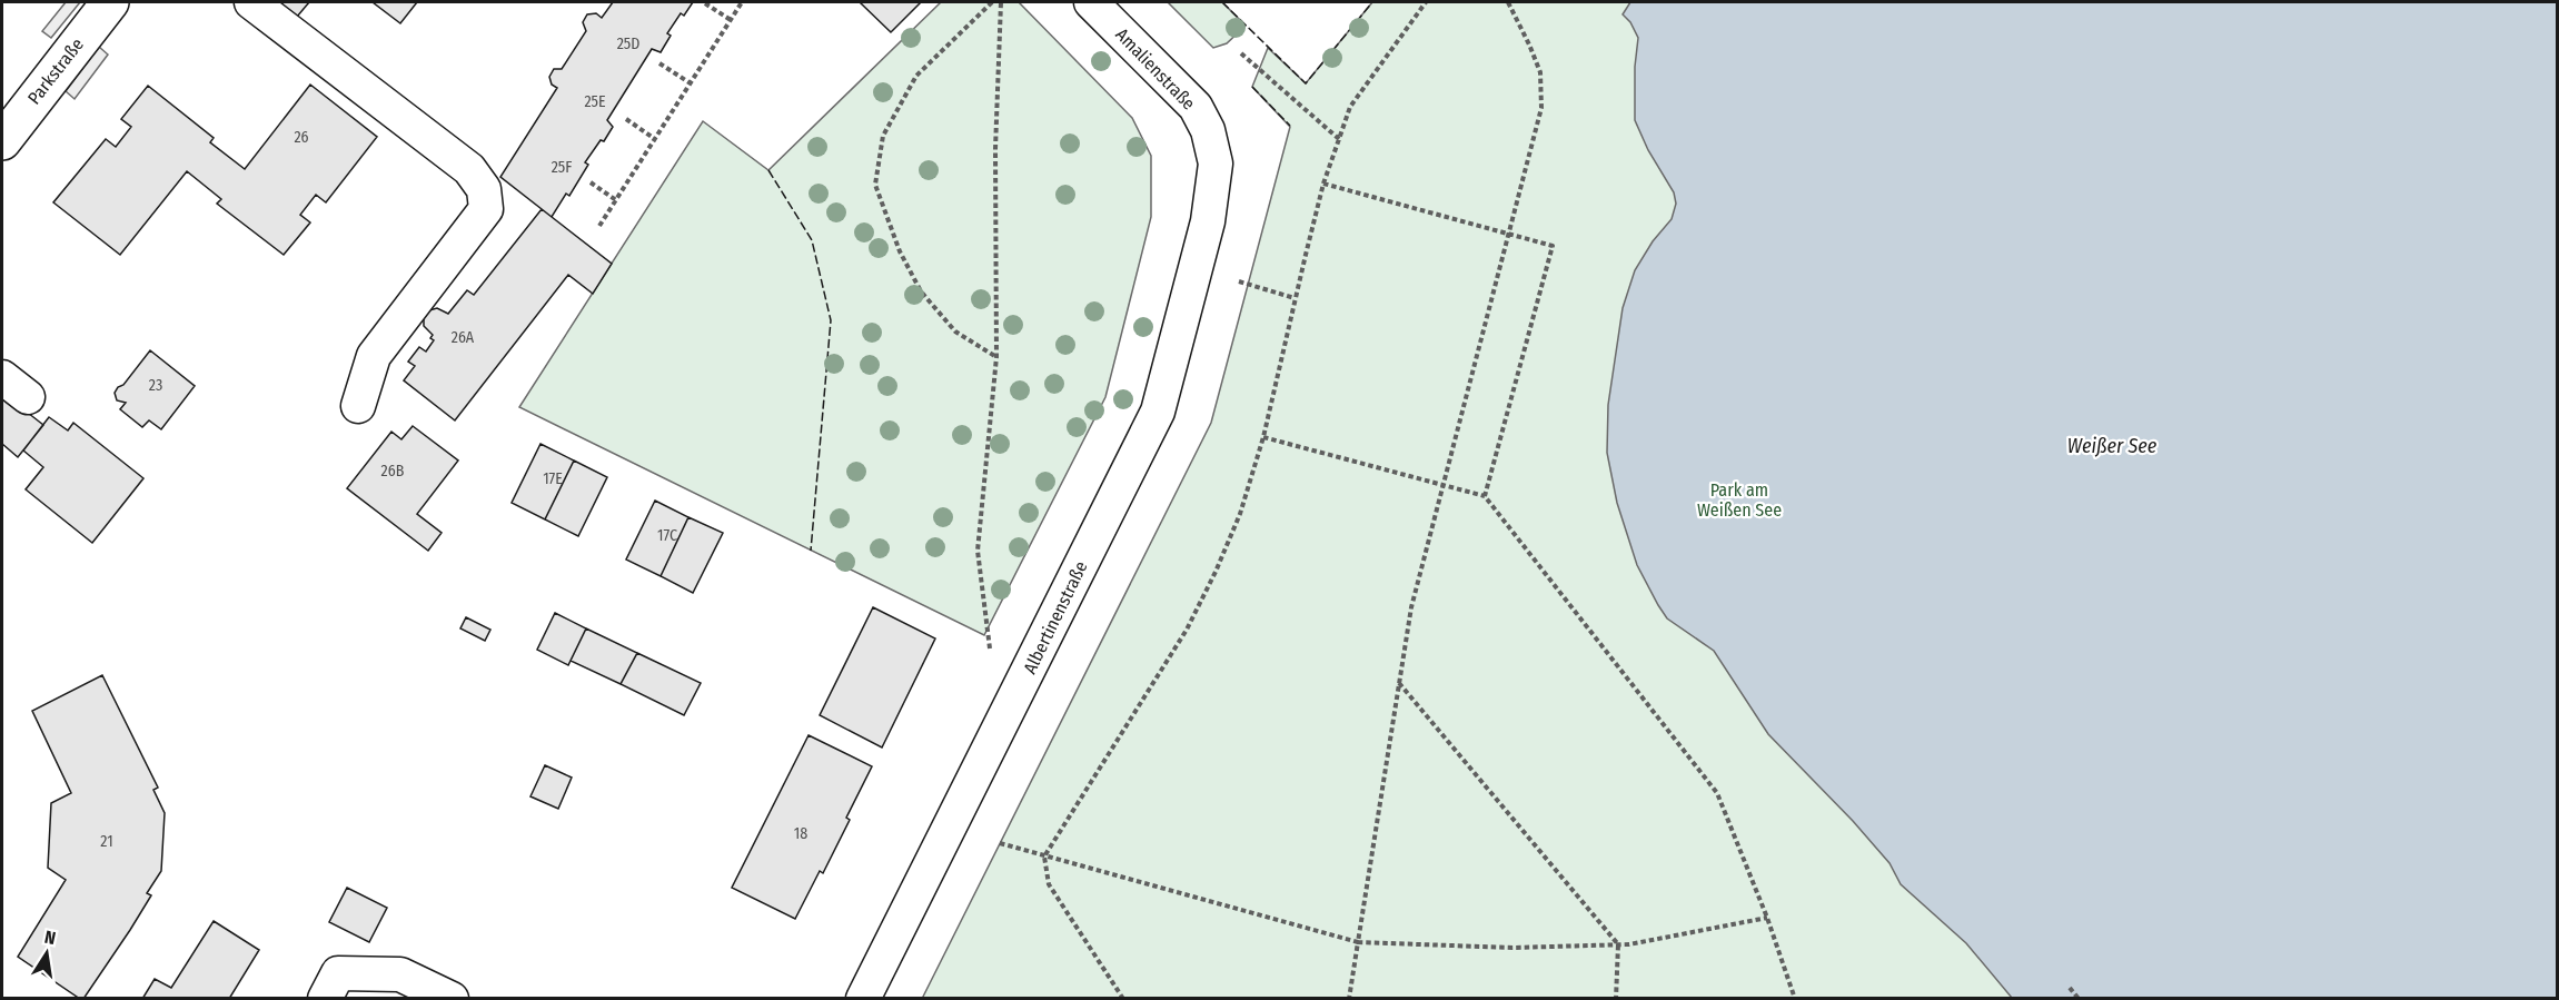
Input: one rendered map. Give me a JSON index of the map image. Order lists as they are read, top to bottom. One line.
{"streets":{"street":["Amalienstraße","Parkstraße","Albertinenstraße"]},"crossings":[["Amalienstraße","Albertinenstraße"]],"water":["Weißer See"],"parks":["Park am Weißen See"],"house_numbers":["25D","25E","26","25F","26A","23","26B","17E","17C","18","21"],"north":"top"}
